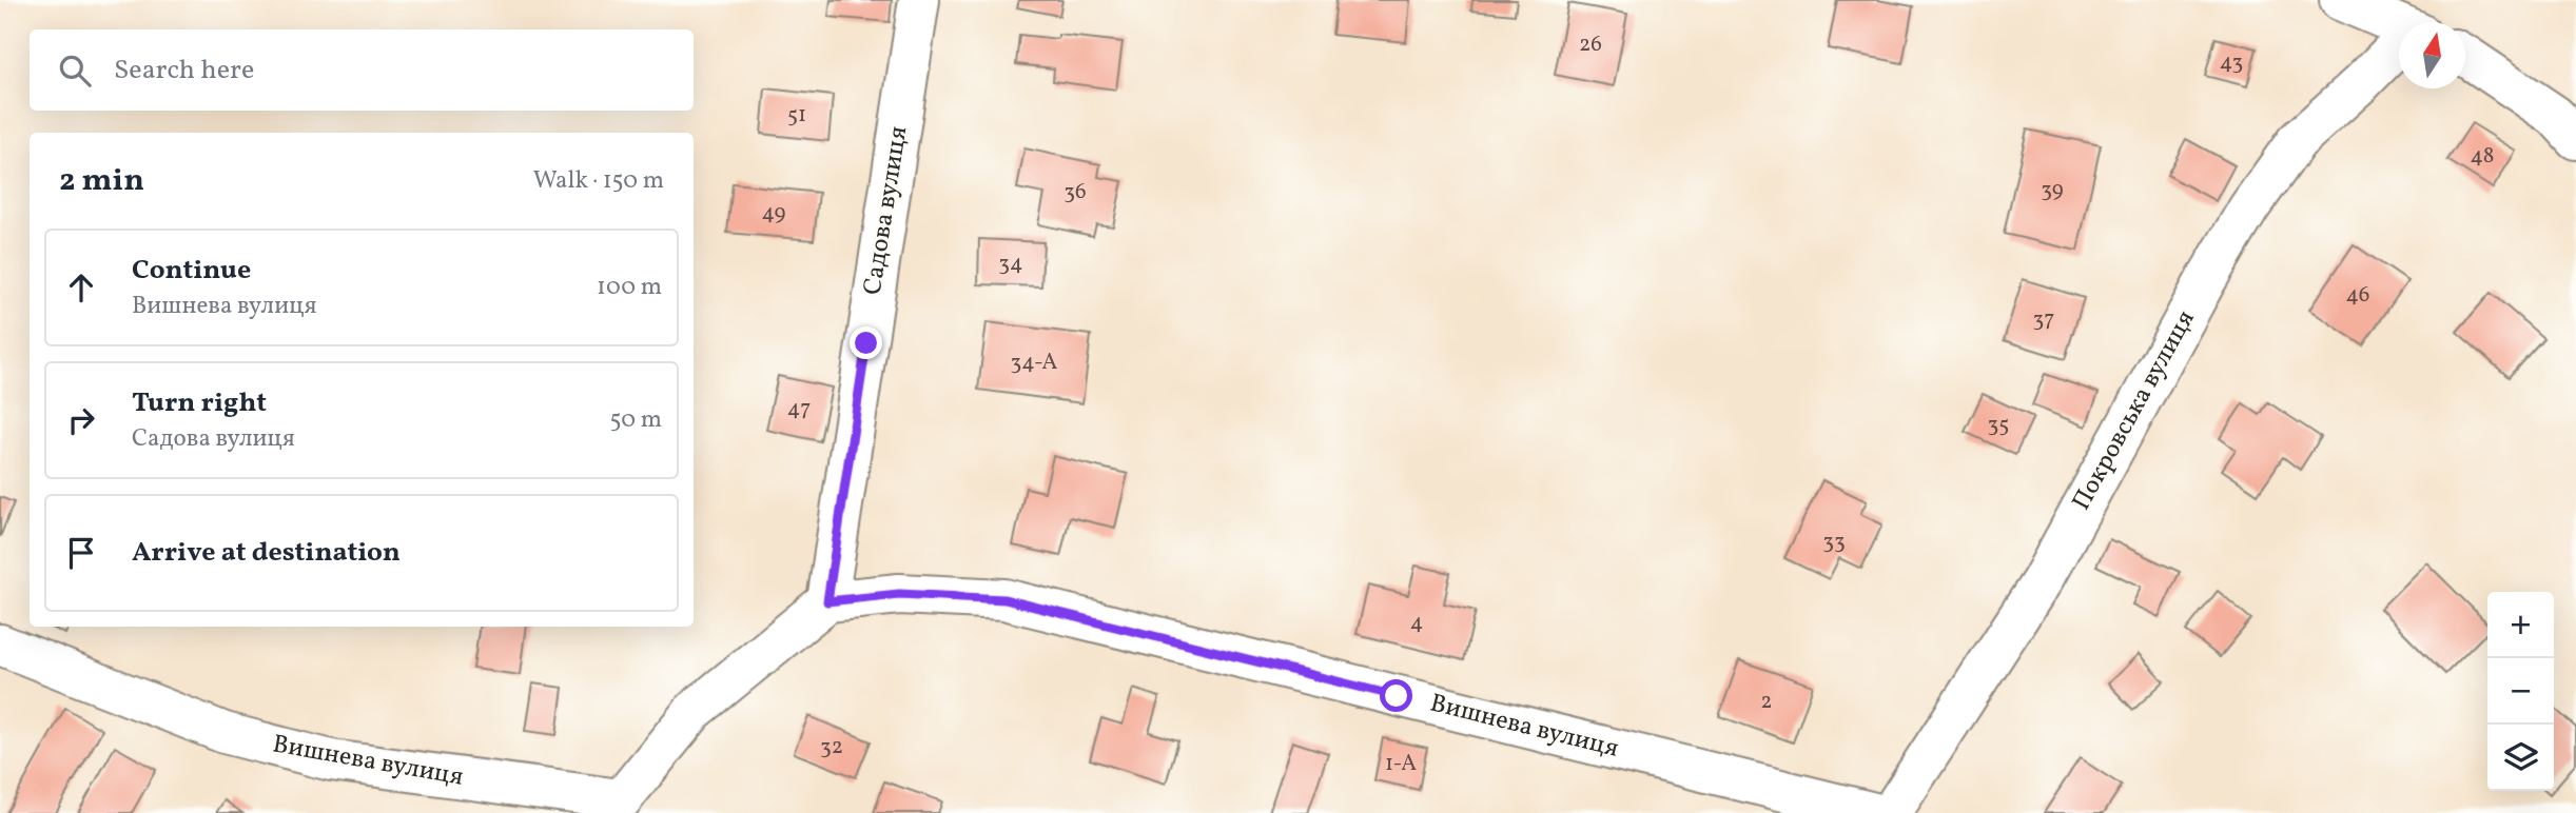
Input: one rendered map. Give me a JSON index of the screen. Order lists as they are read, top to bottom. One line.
{"streets":{"street":["Садова вулиця","Покровська вулиця","Вишнева вулиця"]},"crossings":[["Садова вулиця","Вишнева вулиця"]],"house_numbers":["26","43","51","48","39","36","49","34","46","37","34-А","47","35","33","4","2","32","1-А"],"north":"top","page":{"search":"Search here","heading":["2 min","Walk · 150 m"],"list":[["Continue","Вишнева вулиця","100 m"],["Turn right","Садова вулиця","50 m"],"Arrive at destination"],"map_buttons":["+","−"]}}
